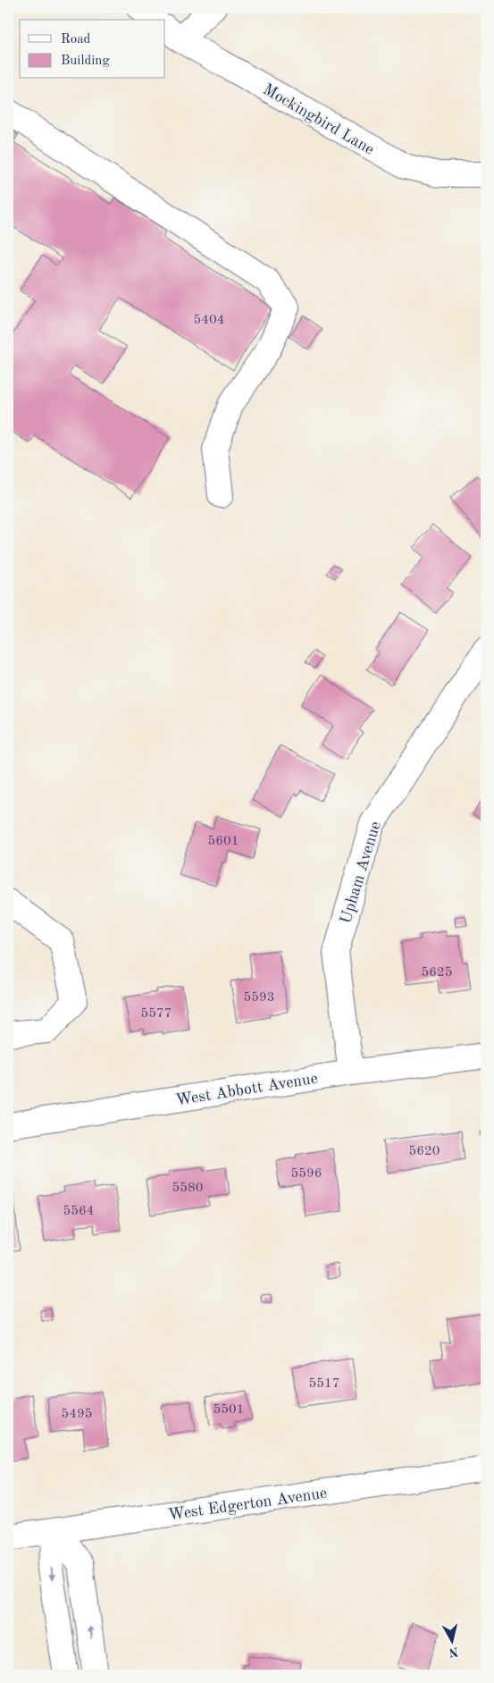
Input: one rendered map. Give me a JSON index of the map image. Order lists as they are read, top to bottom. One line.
{"streets":{"street":["Mockingbird Lane","Upham Avenue","West Abbott Avenue","West Edgerton Avenue"]},"crossings":[["Upham Avenue","West Abbott Avenue"]],"house_numbers":["5404","5601","5625","5593","5577","5620","5596","5580","5564","5517","5501","5495"],"legend":["Road","Building"],"north":"bottom"}
